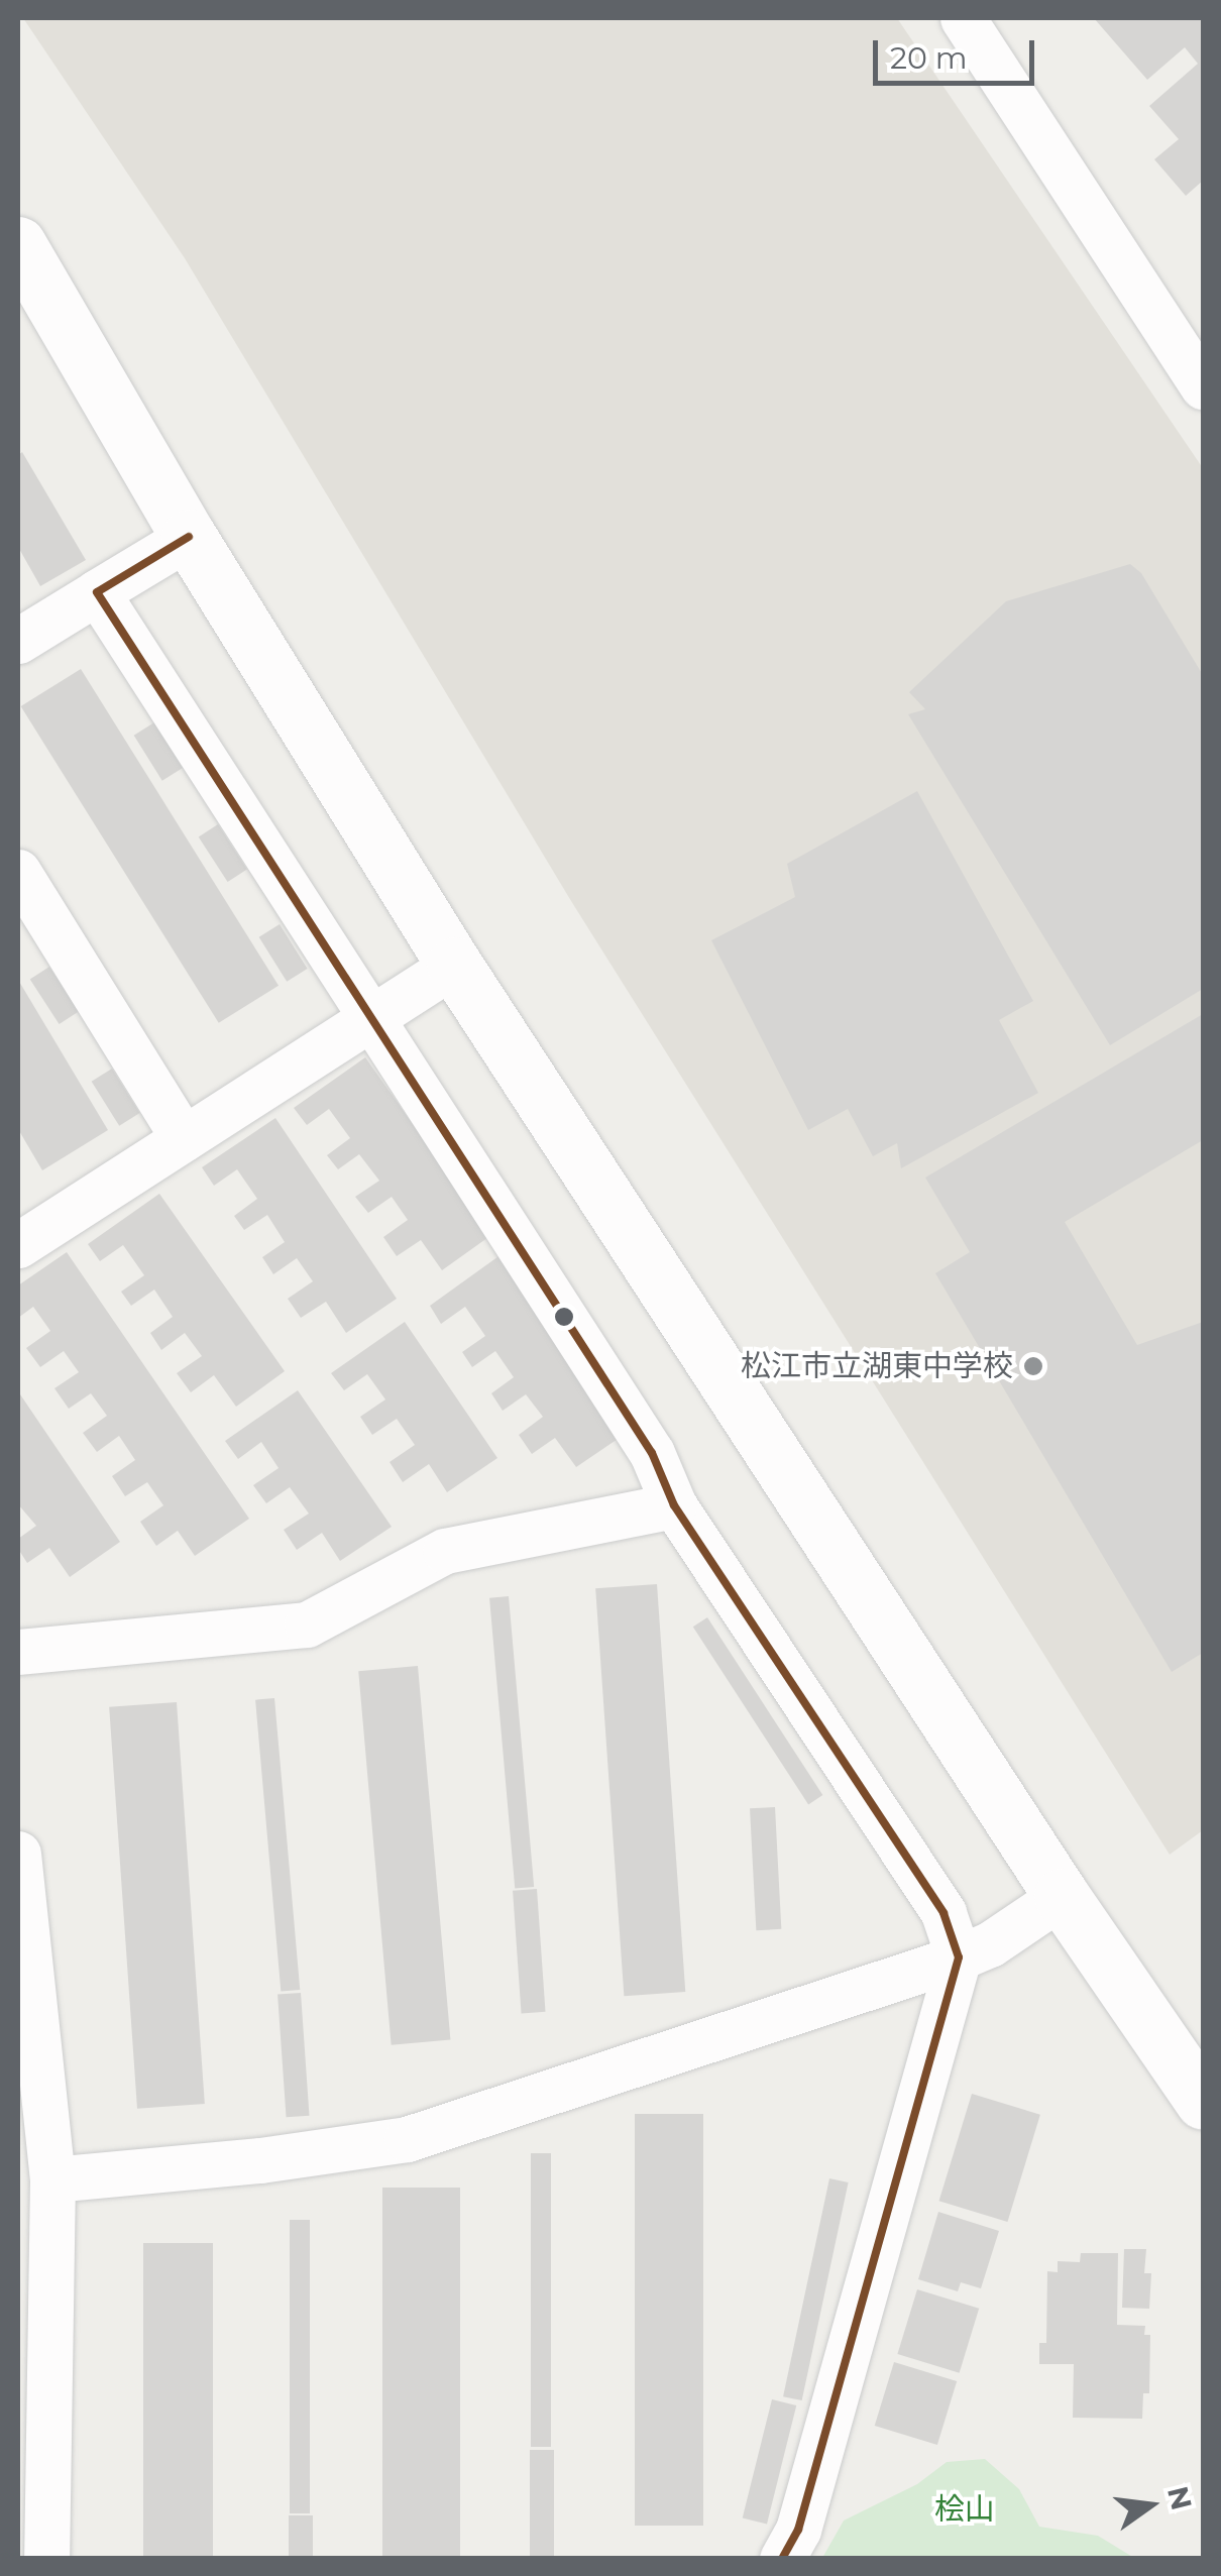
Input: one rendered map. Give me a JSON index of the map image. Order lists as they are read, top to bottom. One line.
{"parks":["桧山"],"places":["松江市立湖東中学校"],"scale_bar":"20 m","north":"right"}
